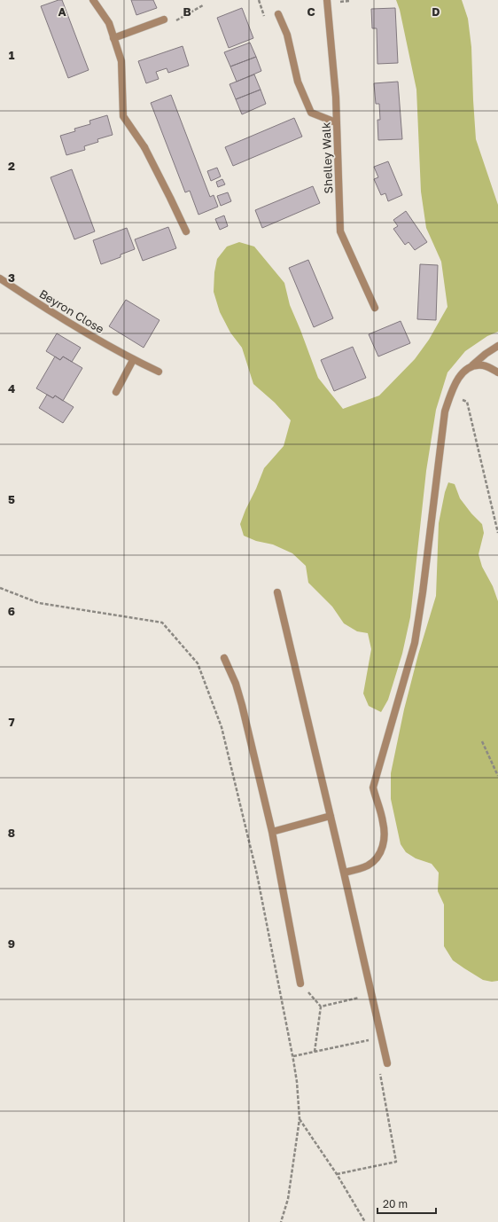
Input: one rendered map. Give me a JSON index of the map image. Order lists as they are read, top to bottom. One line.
{"streets":{"street":["Shelley Walk","Beyron Close"]},"scale_bar":"20 m","grid":{"columns":["A","B","C","D"],"rows":["1","2","3","4","5","6","7","8","9"]}}
